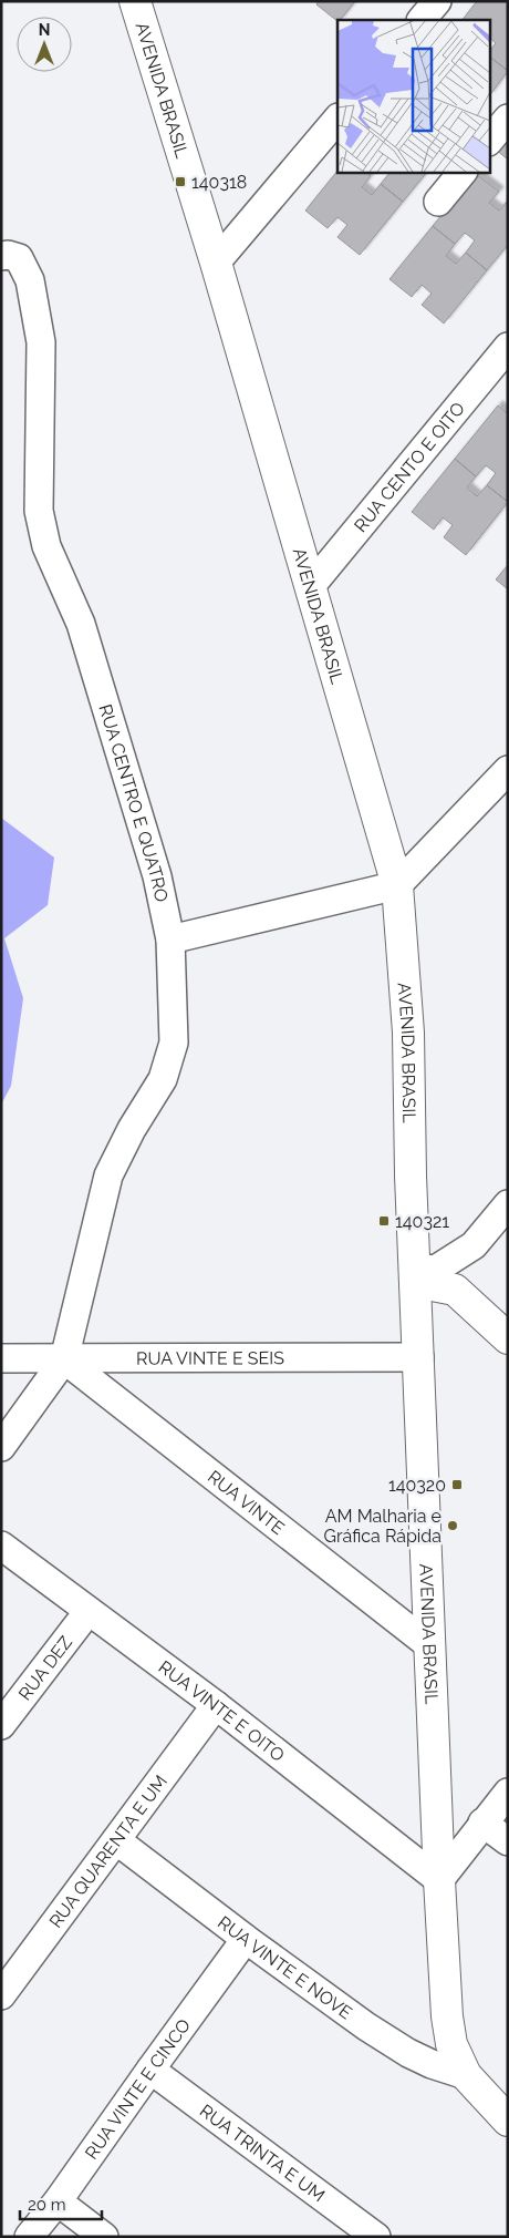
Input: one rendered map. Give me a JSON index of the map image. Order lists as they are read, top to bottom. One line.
{"streets":{"main road":["AVENIDA BRASIL"],"street":["RUA CENTO E OITO","RUA CENTRO E QUATRO","RUA VINTE E SEIS","RUA VINTE","RUA DEZ","RUA VINTE E OITO","RUA QUARENTA E UM","RUA VINTE E NOVE","RUA VINTE E CINCO","RUA TRINTA E UM"]},"crossings":[["AVENIDA BRASIL","RUA CENTO E OITO"],["AVENIDA BRASIL","RUA VINTE E SEIS"],["AVENIDA BRASIL","RUA VINTE"],["AVENIDA BRASIL","RUA VINTE E OITO"],["AVENIDA BRASIL","RUA VINTE E NOVE"],["RUA CENTRO E QUATRO","RUA VINTE E SEIS"],["RUA CENTRO E QUATRO","RUA VINTE"],["RUA VINTE E SEIS","RUA VINTE"],["RUA DEZ","RUA VINTE E OITO"],["RUA VINTE E OITO","RUA QUARENTA E UM"],["RUA QUARENTA E UM","RUA VINTE E NOVE"],["RUA VINTE E NOVE","RUA VINTE E CINCO"],["RUA VINTE E CINCO","RUA TRINTA E UM"]],"places":{"transit":["140318","140321","140320"],"other":["AM Malharia e Gráfica Rápida"]},"scale_bar":"20 m","north":"top"}
